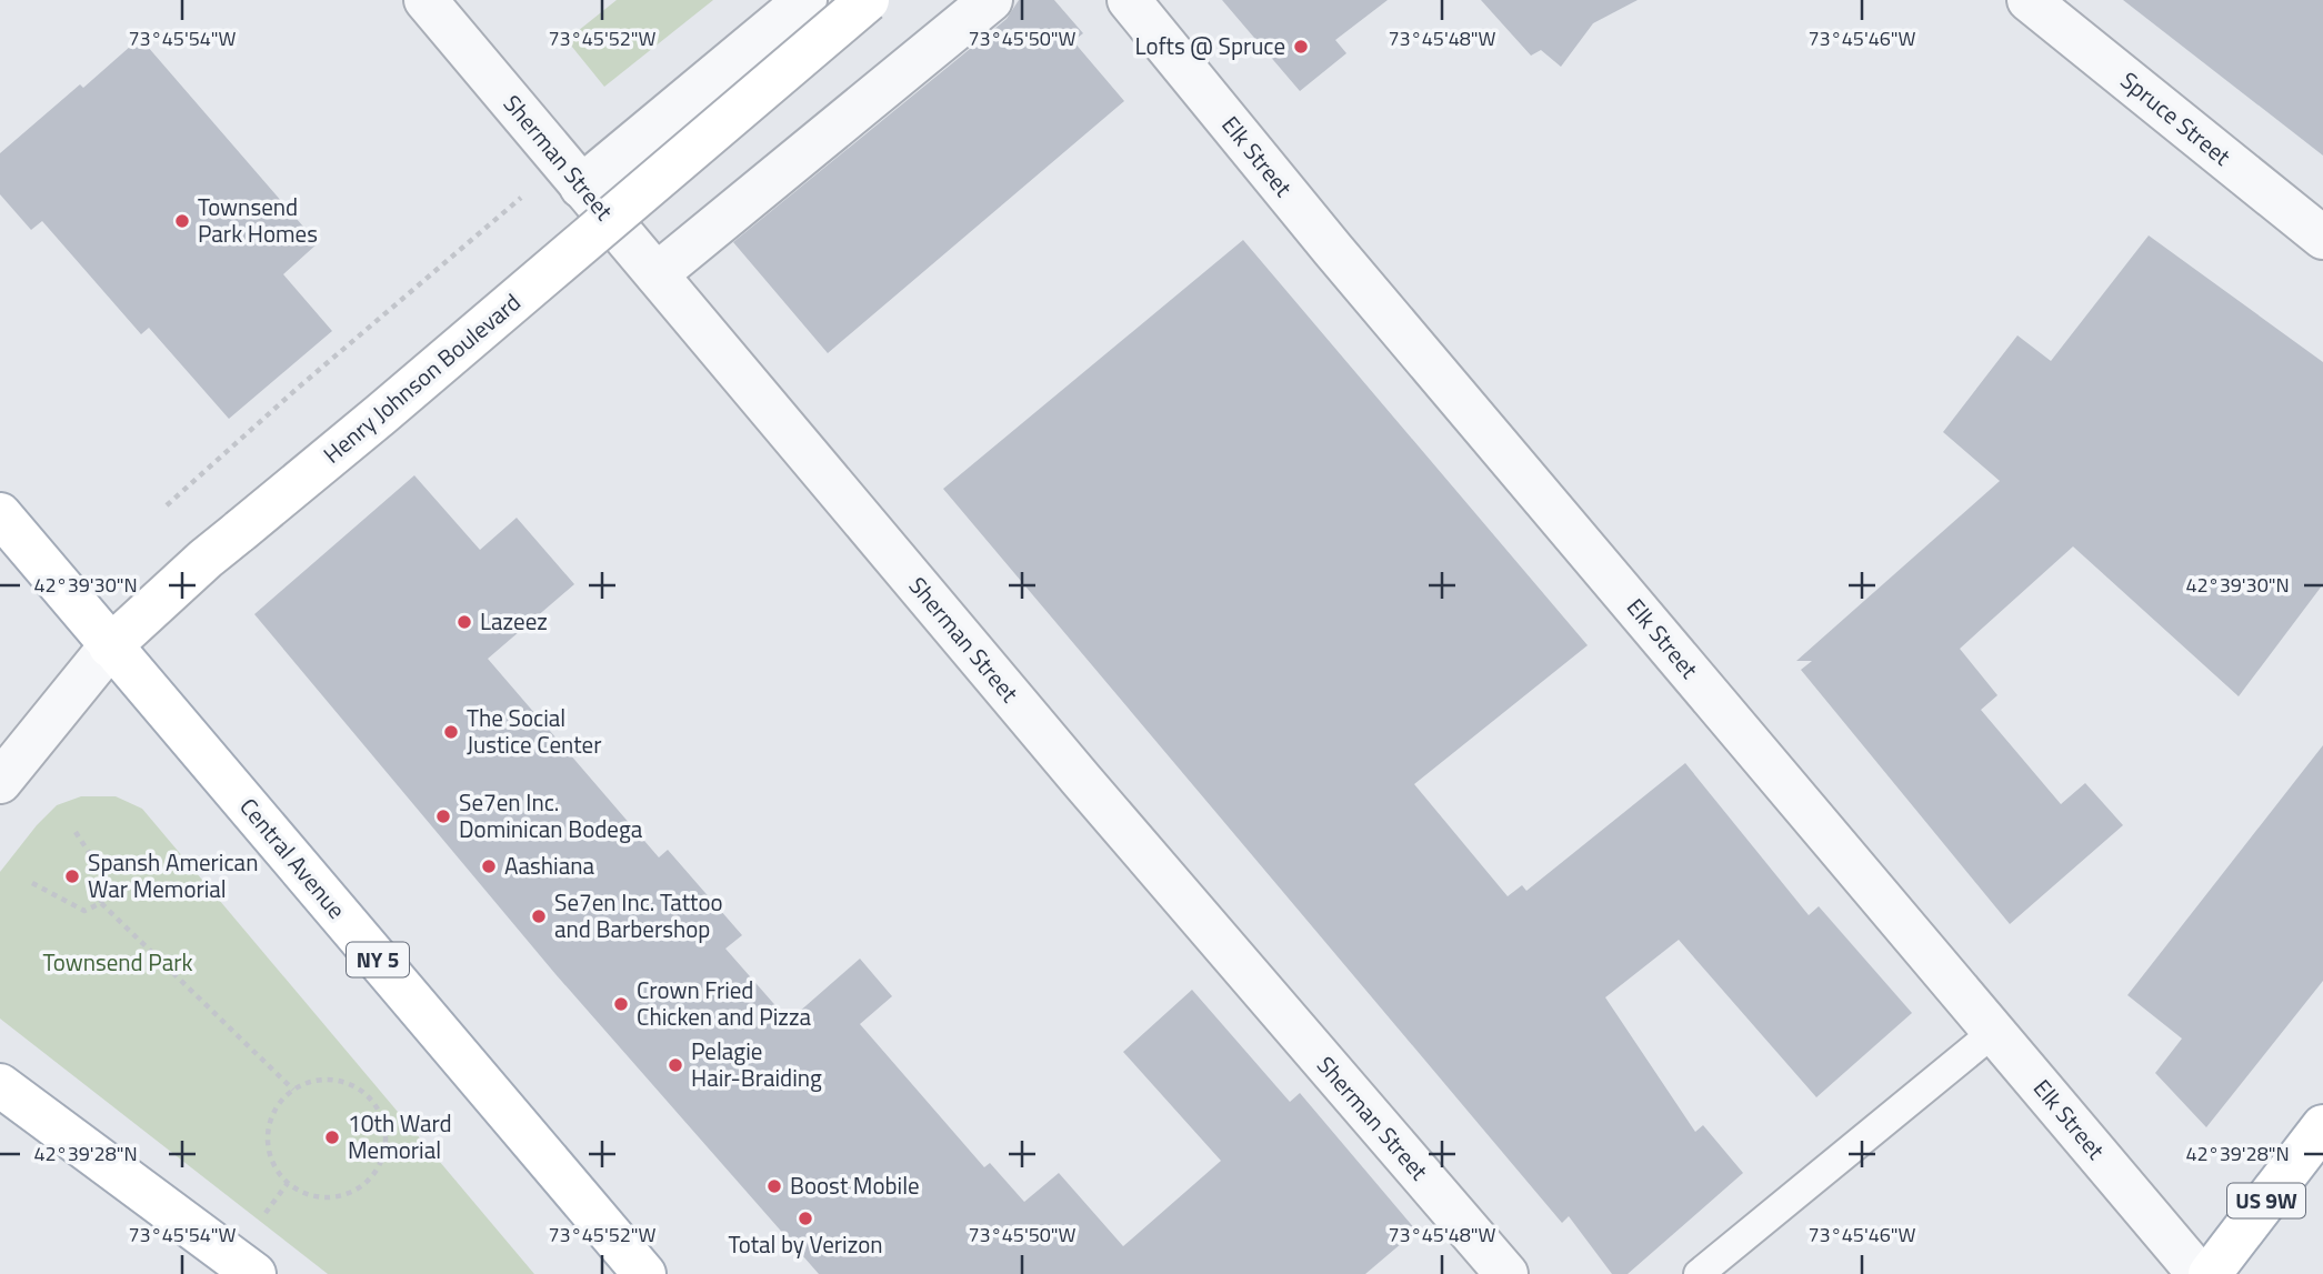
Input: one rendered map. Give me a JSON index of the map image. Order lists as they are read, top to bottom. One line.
{"streets":{"main road":["Henry Johnson Boulevard","Central Avenue","NY 5","US 9W"],"street":["Spruce Street","Elk Street","Sherman Street"]},"crossings":[["Henry Johnson Boulevard","Central Avenue"]],"parks":["Townsend Park"],"places":["Lofts @ Spruce","Townsend Park Homes","Lazeez","The Social Justice Center","Se7en Inc. Dominican Bodega","Aashiana","Spansh American War Memorial","Se7en Inc. Tattoo and Barbershop","Crown Fried Chicken and Pizza","Pelagie Hair-Braiding","10th Ward Memorial","Boost Mobile","Total by Verizon"],"coordinates":["73°45'54\"W","73°45'52\"W","73°45'50\"W","73°45'48\"W","73°45'46\"W","42°39'30\"N","42°39'28\"N"]}
